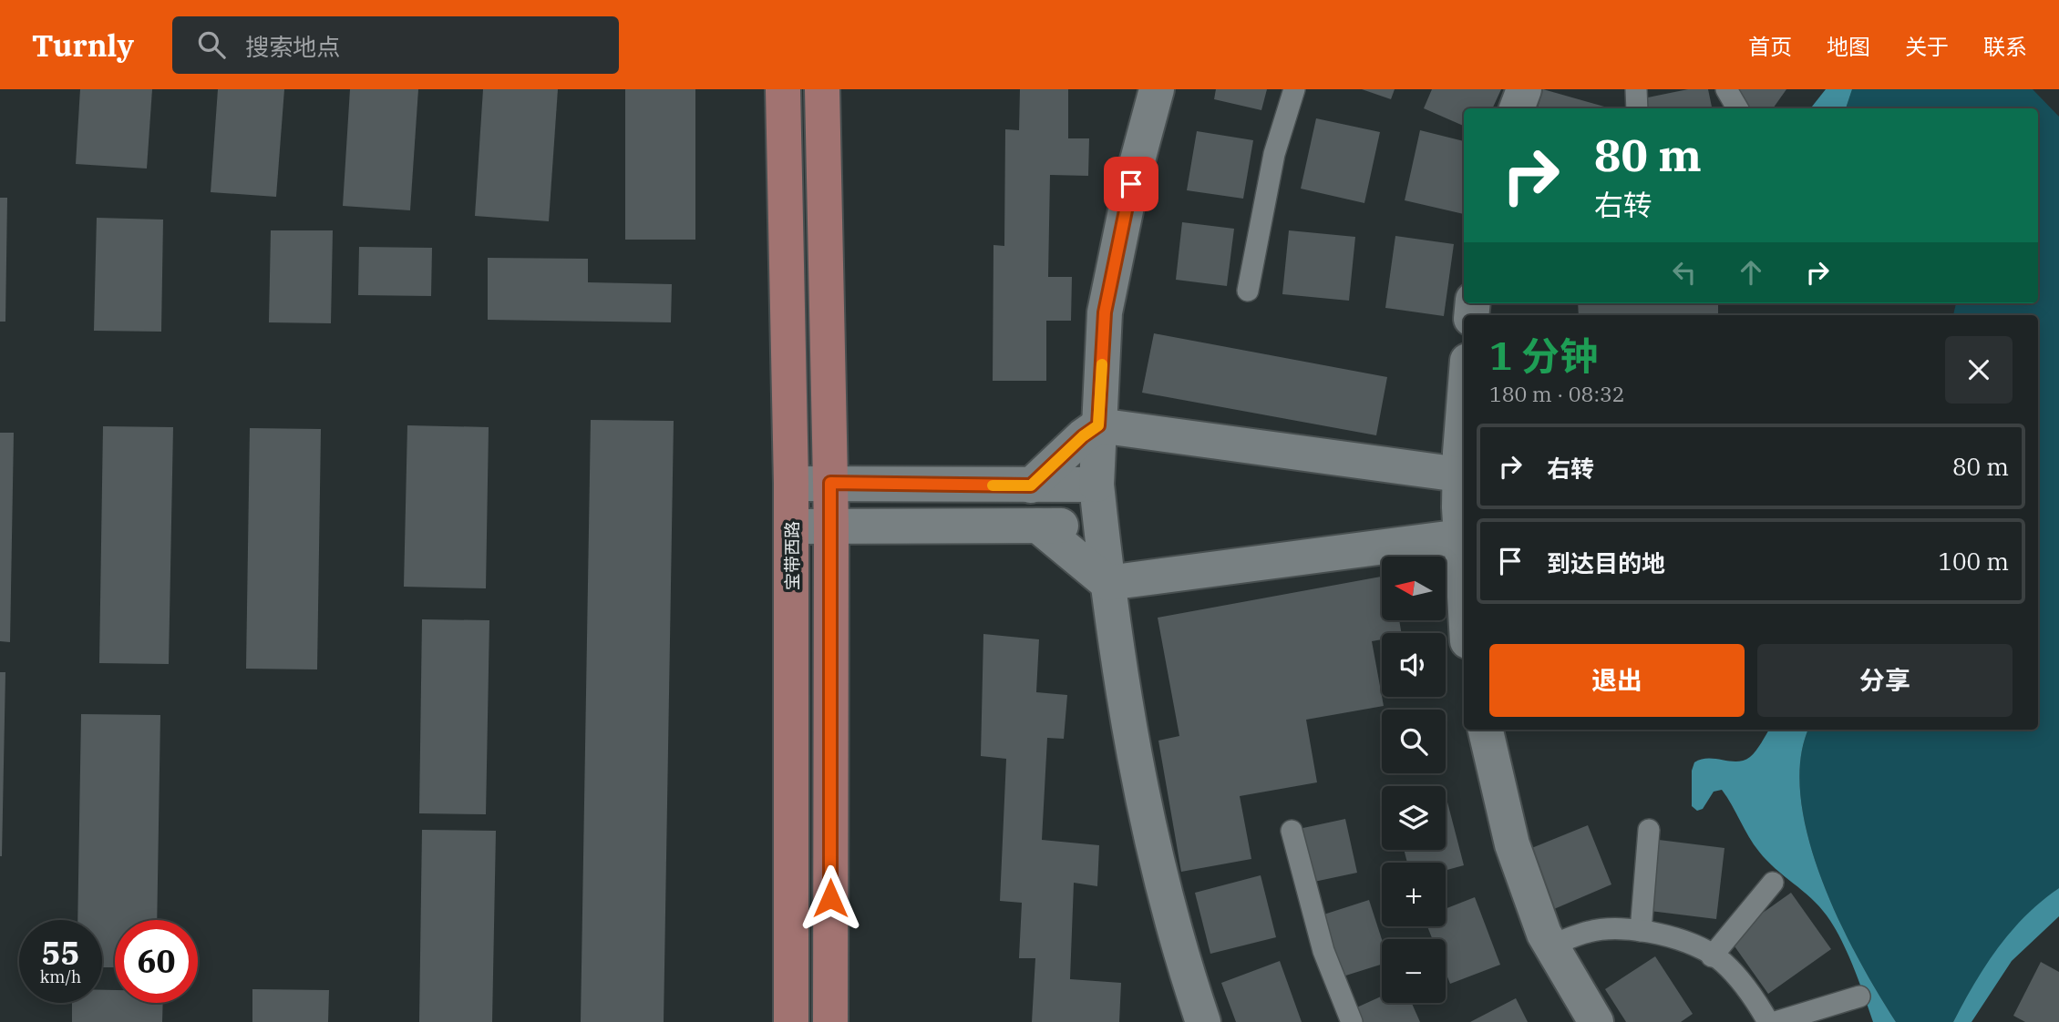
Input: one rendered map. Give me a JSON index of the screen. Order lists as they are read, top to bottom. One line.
{"streets":{"main road":["宝带西路"]},"north":"left","page":{"header":"Turnly","search":"搜索地点","nav":["首页","地图","关于","联系"],"turn":["80 m","右转"],"heading":["1 分钟","180 m · 08:32"],"list":[{"name":"右转","value":"80 m"},{"name":"到达目的地","value":"100 m"}],"map_buttons":["+","−"],"buttons":["退出","分享"],"speed":"55 km/h","limit":"60"}}
